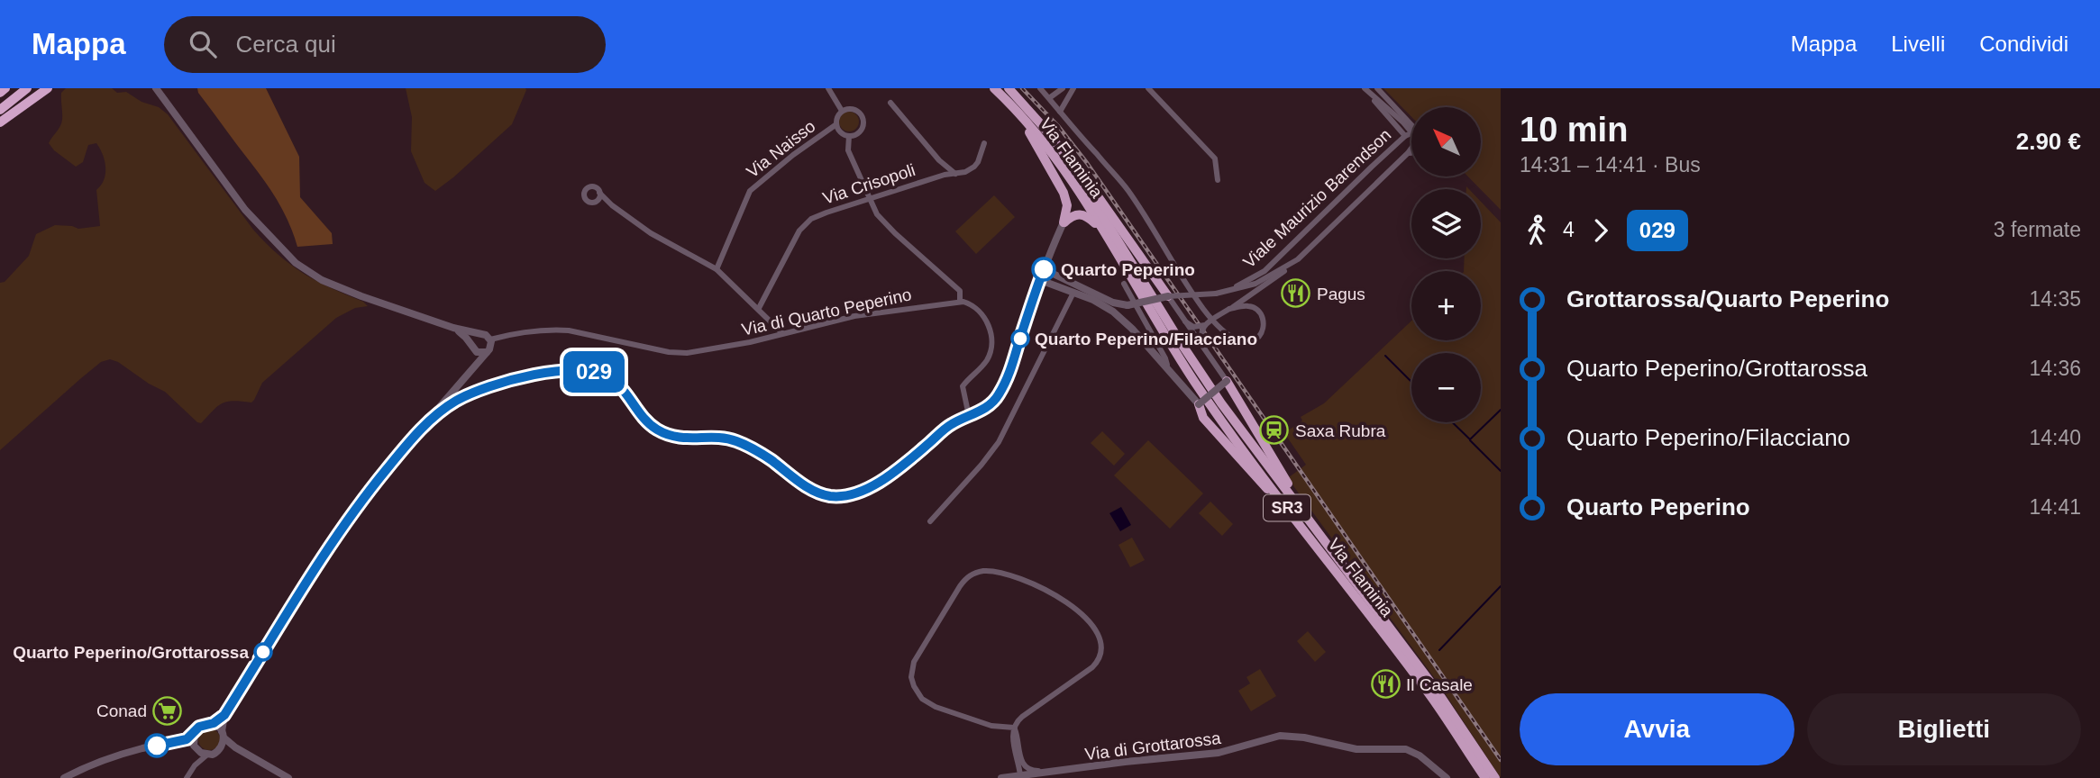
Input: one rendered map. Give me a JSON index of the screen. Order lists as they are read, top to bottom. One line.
{"streets":{"highway":["Via Flaminia","SR3"],"street":["Via Naisso","Via Crisopoli","Viale Maurizio Barendson","Via di Quarto Peperino","Via di Grottarossa"]},"places":{"other":["Quarto Peperino","Quarto Peperino/Filacciano","Quarto Peperino/Grottarossa"],"restaurant":["Pagus","Il Casale"],"station":["Saxa Rubra"],"supermarket":["Conad"]},"lines":["bus line 029"],"north":"top left","page":{"header":"Mappa","search":"Cerca qui","nav":["Mappa","Livelli","Condividi"],"on_map":"029","heading":["10 min","14:31 – 14:41 · Bus","2.90 €"],"map_buttons":["+","−"],"legs":["4","029","3 fermate"],"list":[{"name":"Grottarossa/Quarto Peperino","value":"14:35"},{"name":"Quarto Peperino/Grottarossa","value":"14:36"},{"name":"Quarto Peperino/Filacciano","value":"14:40"},{"name":"Quarto Peperino","value":"14:41"}],"buttons":["Avvia","Biglietti"]}}
